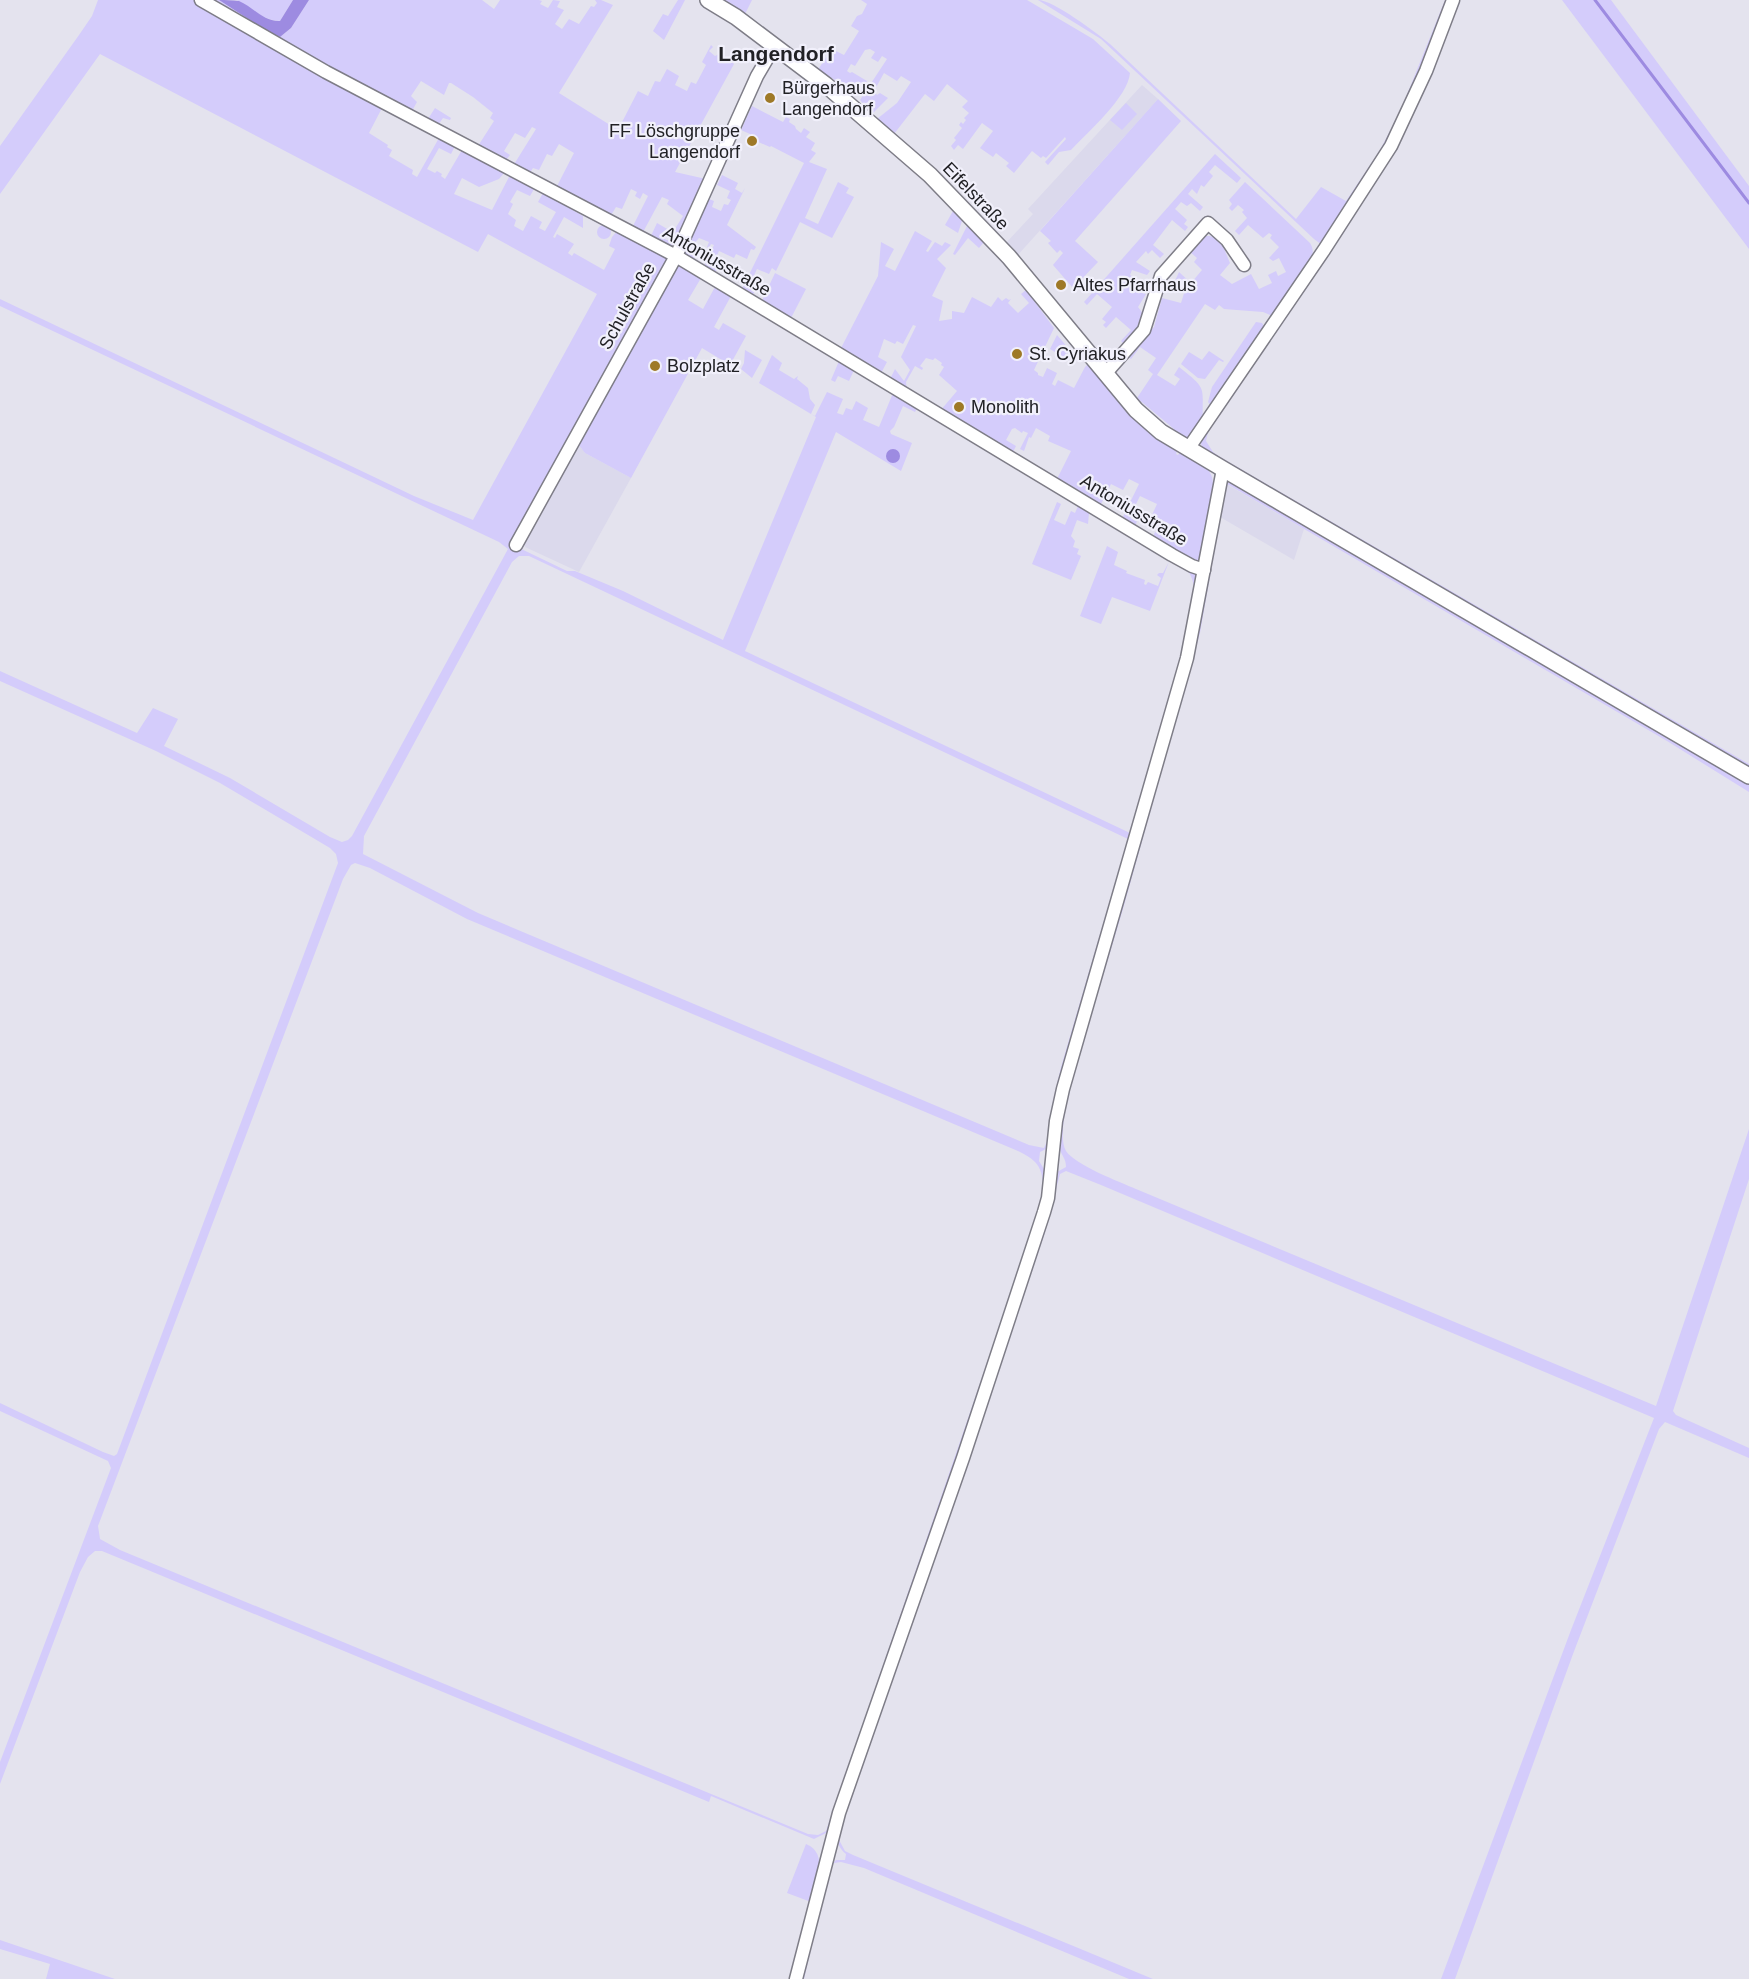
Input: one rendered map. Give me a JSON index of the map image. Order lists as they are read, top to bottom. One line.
{"streets":{"main road":["Eifelstraße"],"street":["Antoniusstraße","Schulstraße"]},"crossings":[["Eifelstraße","Schulstraße"],["Antoniusstraße","Schulstraße"]],"districts":["Langendorf"],"places":["Bürgerhaus Langendorf","FF Löschgruppe Langendorf","Altes Pfarrhaus","St. Cyriakus","Bolzplatz","Monolith"]}
